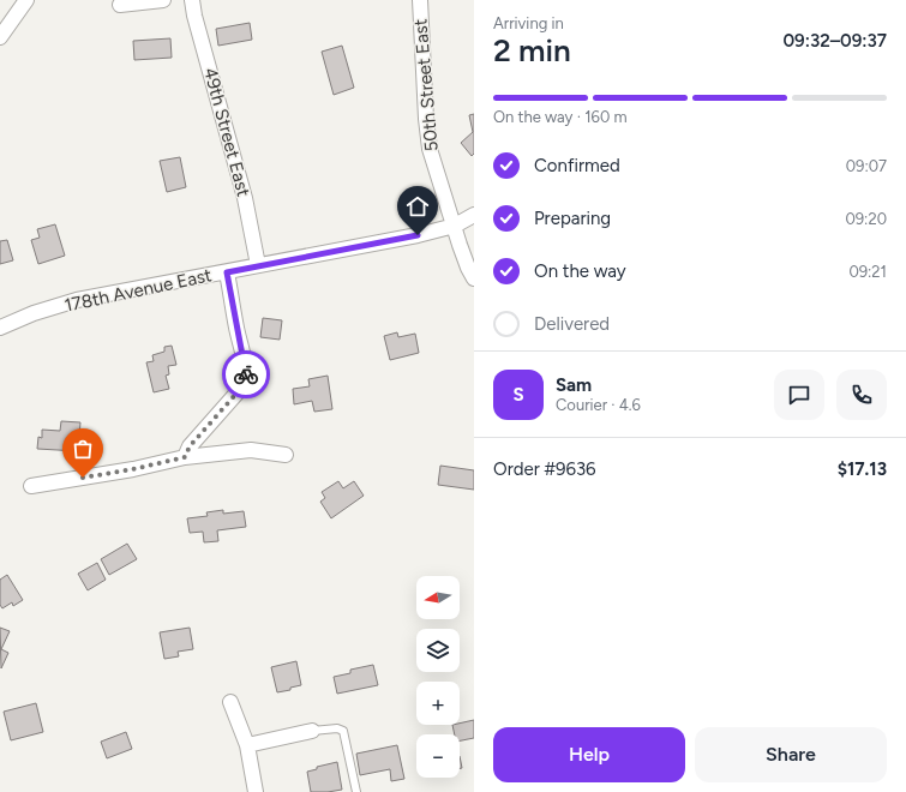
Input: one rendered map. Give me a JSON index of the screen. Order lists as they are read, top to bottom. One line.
{"streets":{"street":["50th Street East","49th Street East","178th Avenue East"]},"crossings":[["50th Street East","178th Avenue East"],["49th Street East","178th Avenue East"]],"north":"left","page":{"heading":["2 min","Arriving in","09:32–09:37"],"panel":["Sam","Courier · 4.6","Order #9636","$17.13"],"bar":"On the way · 160 m","list":[["Confirmed","09:07"],["Preparing","09:20"],["On the way","09:21"],"Delivered"],"round":"S","map_buttons":["+","−"],"buttons":["Help","Share"]}}
